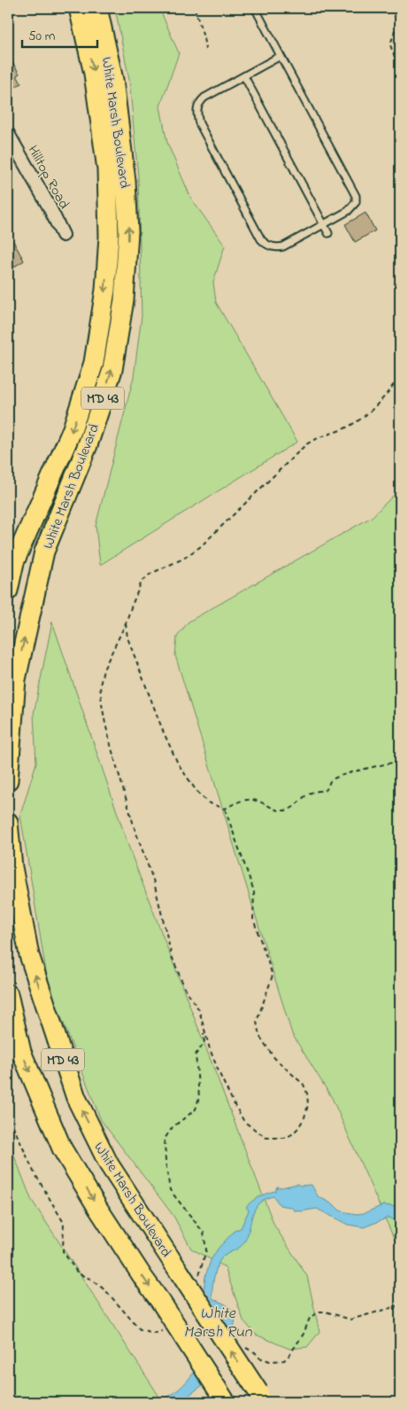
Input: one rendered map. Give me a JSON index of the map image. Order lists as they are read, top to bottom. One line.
{"streets":{"main road":["White Marsh Boulevard","MD 43"],"street":["Hilltop Road"]},"water":["White Marsh Run"],"scale_bar":"50 m"}
